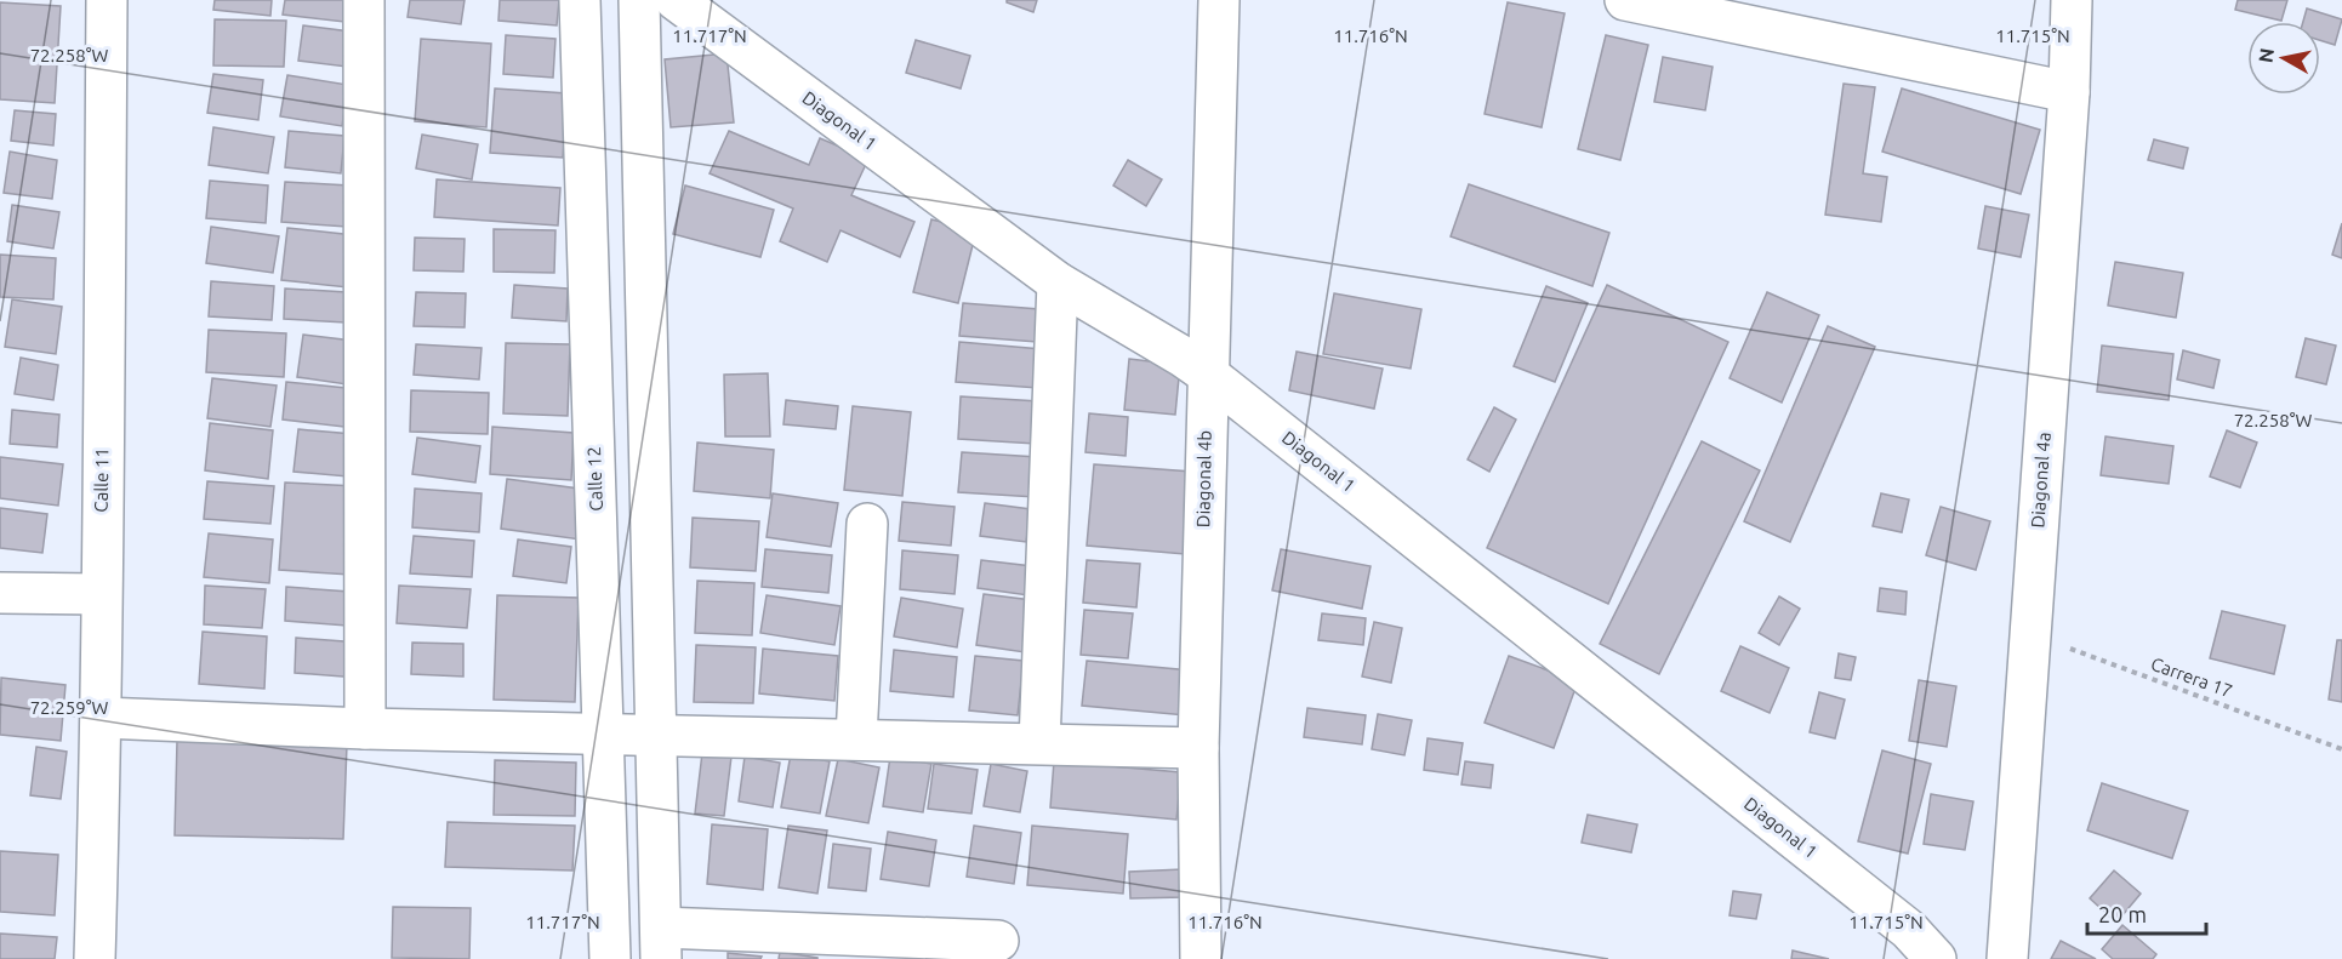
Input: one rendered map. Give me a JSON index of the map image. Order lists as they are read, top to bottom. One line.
{"streets":{"street":["Diagonal 1","Calle 12","Diagonal 4b","Calle 11","Diagonal 4a"],"path":["Carrera 17"]},"crossings":[["Diagonal 1","Diagonal 4b"],["Diagonal 4a","Carrera 17"]],"scale_bar":"20 m","north":"left","coordinates":["11.717°N","11.716°N","11.715°N","72.258°W","72.259°W"]}
